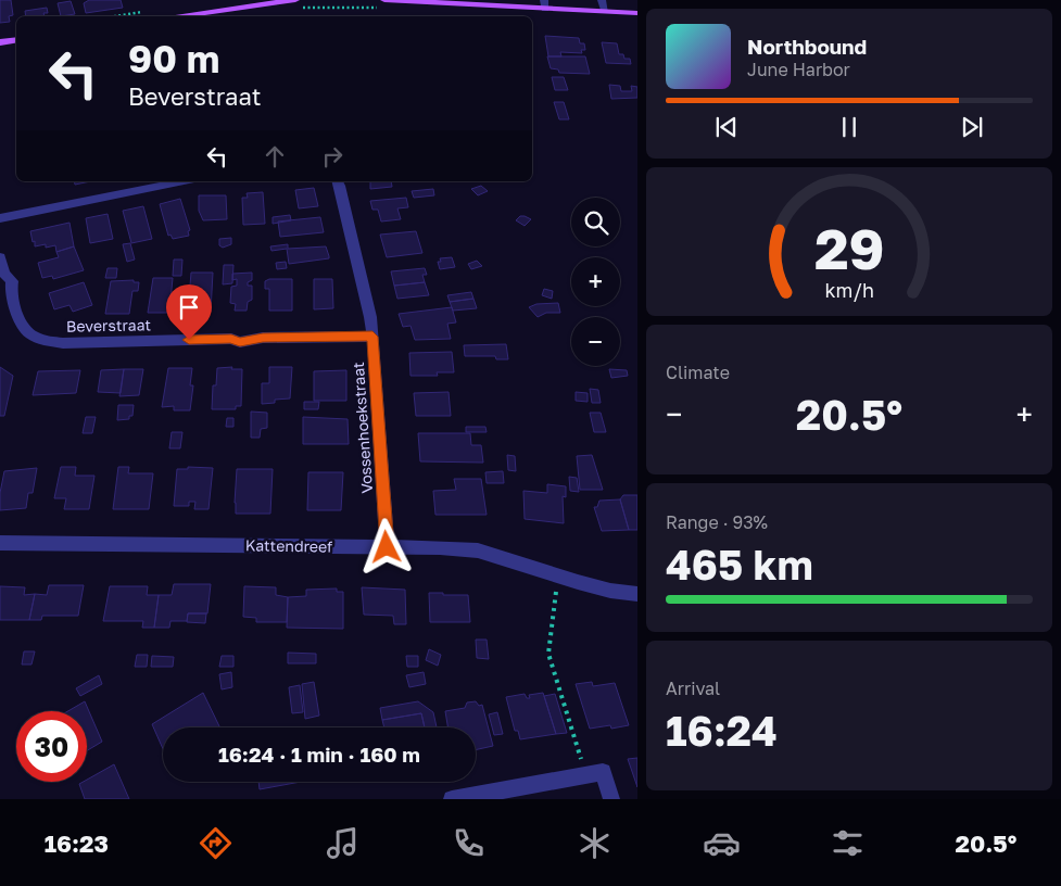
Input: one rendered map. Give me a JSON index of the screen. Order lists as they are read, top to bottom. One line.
{"streets":{"street":["Beverstraat","Vossenhoekstraat","Kattendreef"]},"crossings":[["Beverstraat","Vossenhoekstraat"],["Vossenhoekstraat","Kattendreef"]],"page":{"turn":["90 m","Beverstraat"],"song":["Northbound","June Harbor"],"map_buttons":["+","−"],"tile":["Climate",["Range · 93%","465 km"],["Arrival","16:24"]],"heat":["−","20.5°","+"],"limit":"30","trip":"16:24 · 1 min · 160 m","tabs":["16:23","20.5°"],"gauge":["29","km/h"]}}
